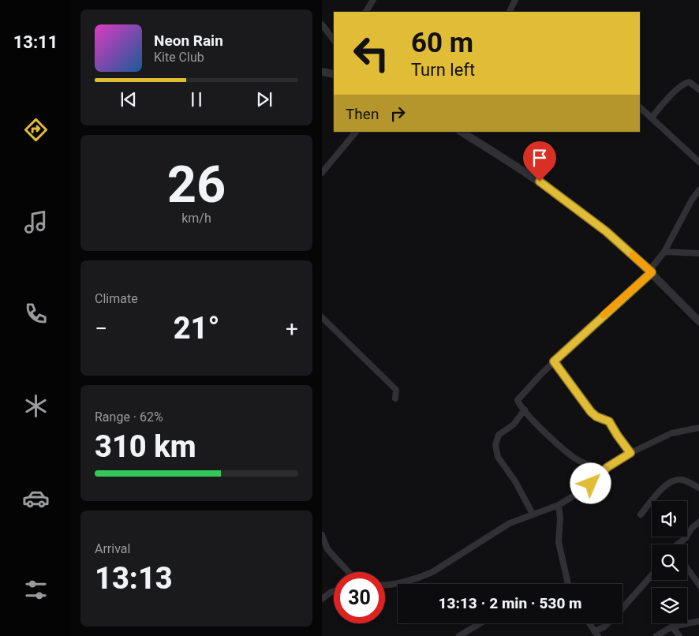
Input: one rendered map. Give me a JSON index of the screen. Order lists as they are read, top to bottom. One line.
{"page":{"tabs":"13:11","turn":["60 m","Turn left"],"song":["Neon Rain","Kite Club"],"then":"Then","tile":[["26","km/h"],"Climate",["Range · 62%","310 km"],["Arrival","13:13"]],"heat":["−","21°","+"],"limit":"30","trip":"13:13 · 2 min · 530 m"}}
